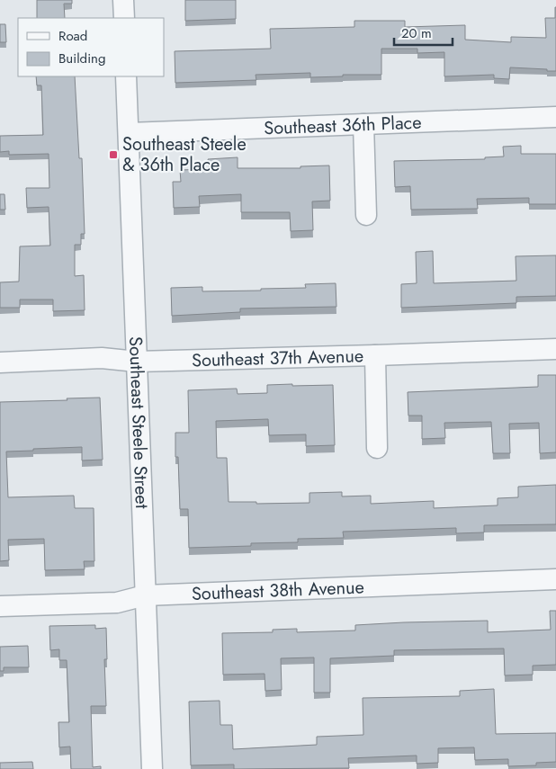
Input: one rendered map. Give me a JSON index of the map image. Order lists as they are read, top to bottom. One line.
{"streets":{"street":["Southeast 36th Place","Southeast 37th Avenue","Southeast Steele Street","Southeast 38th Avenue"]},"crossings":[["Southeast 36th Place","Southeast Steele Street"],["Southeast 37th Avenue","Southeast Steele Street"],["Southeast Steele Street","Southeast 38th Avenue"]],"places":{"transit":["Southeast Steele & 36th Place"]},"legend":["Road","Building"],"scale_bar":"20 m"}
